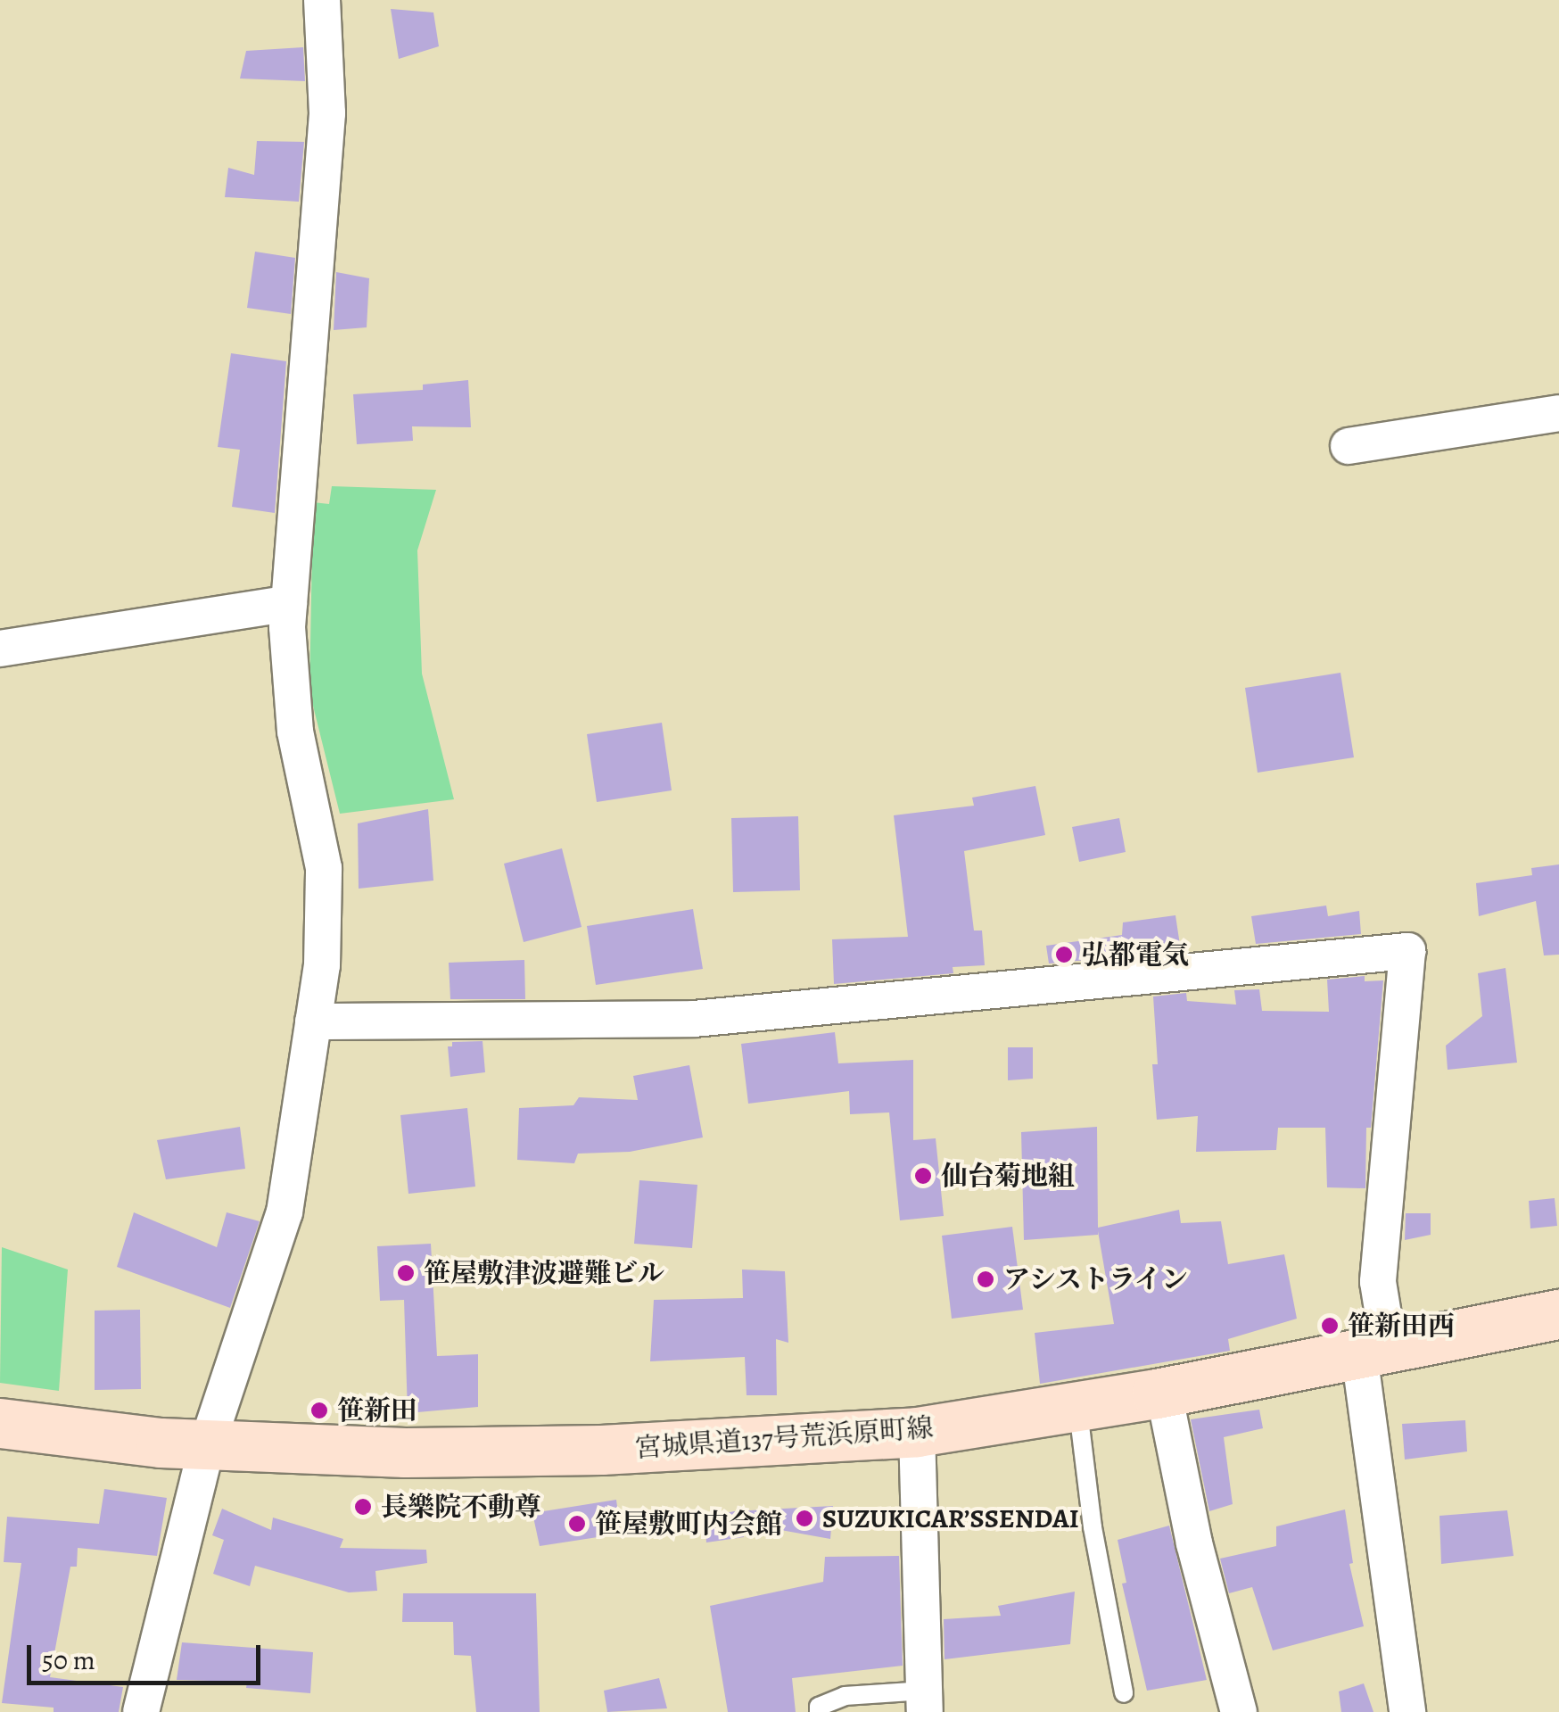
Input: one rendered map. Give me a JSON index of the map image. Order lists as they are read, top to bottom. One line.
{"streets":{"main road":["宮城県道137号荒浜原町線"]},"places":["弘都電気","仙台菊地組","笹屋敷津波避難ビル","アシストライン","笹新田西","笹新田","長樂院不動尊","SUZUKICAR’SSENDAI","笹屋敷町内会館"],"scale_bar":"50 m"}
